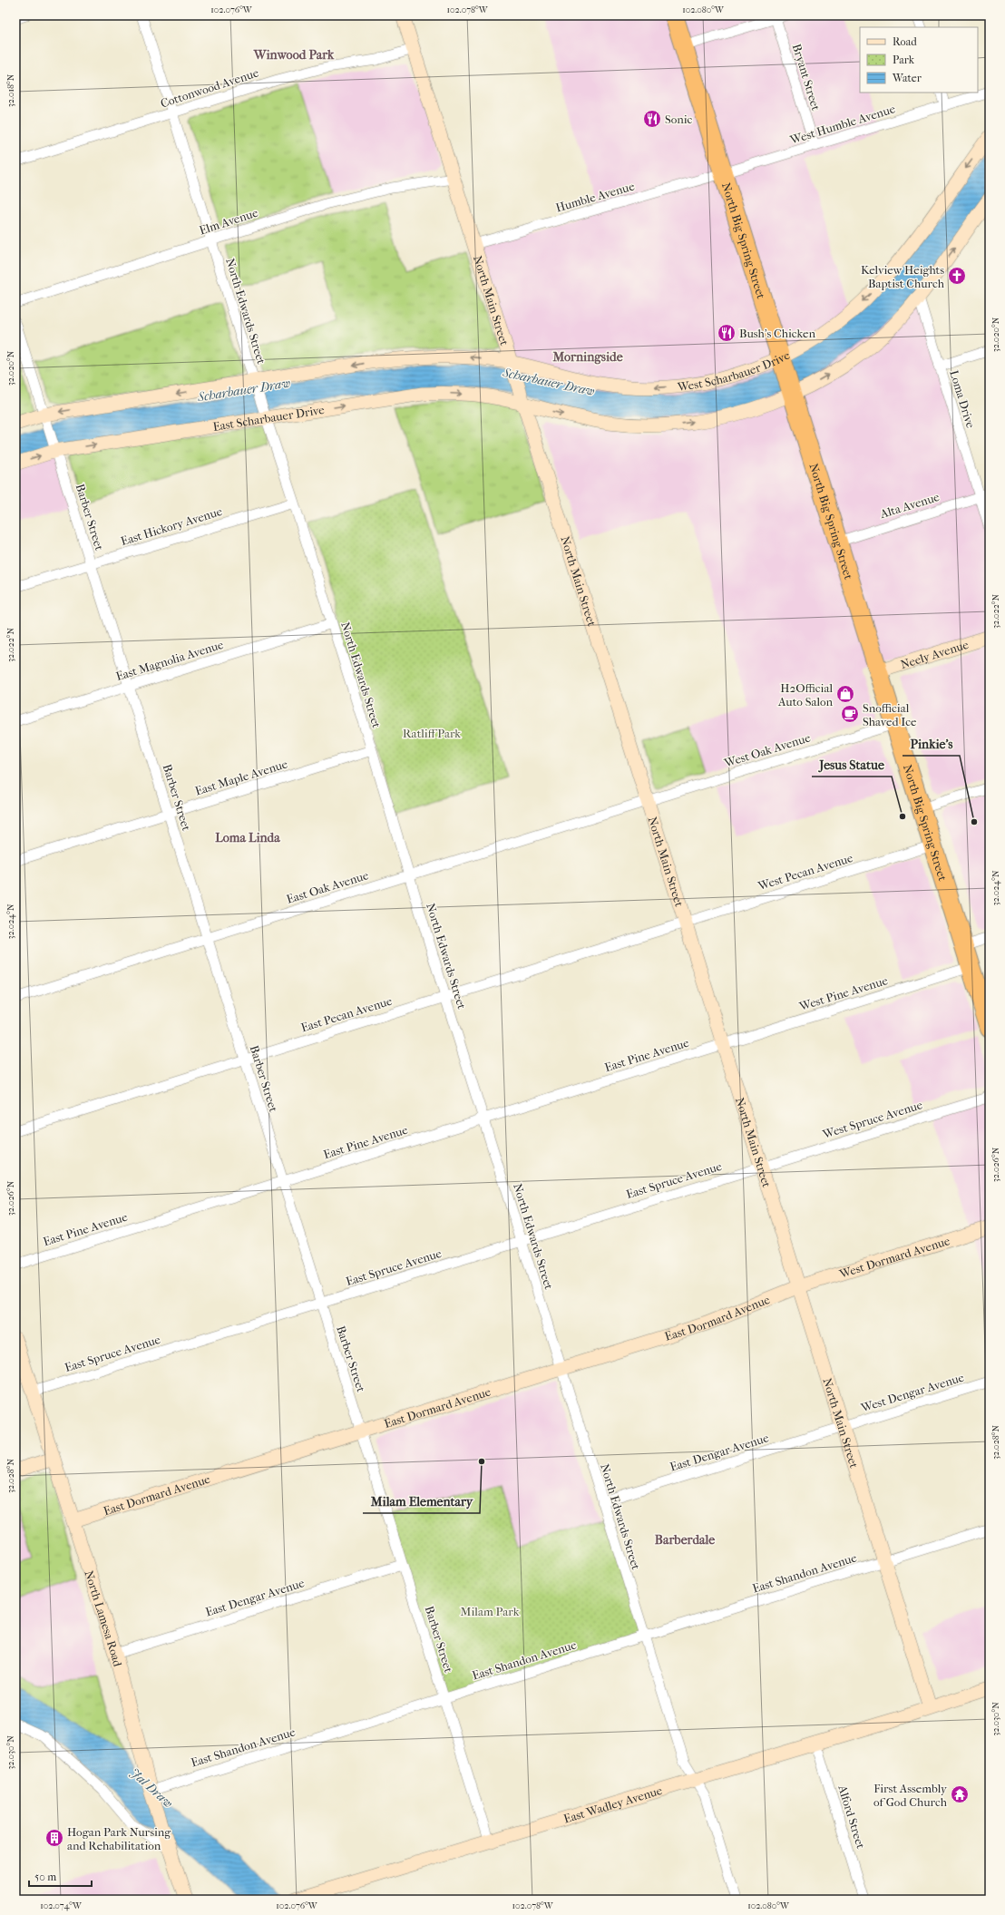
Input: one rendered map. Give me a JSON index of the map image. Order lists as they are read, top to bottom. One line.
{"streets":{"highway":["North Big Spring Street"],"main road":["North Main Street","West Scharbauer Drive","East Scharbauer Drive","Neely Avenue","West Dormard Avenue","East Dormard Avenue","North Lamesa Road","East Wadley Avenue"],"street":["Bryant Street","Cottonwood Avenue","West Humble Avenue","Humble Avenue","Elm Avenue","North Edwards Street","Loma Drive","Alta Avenue","Barber Street","East Hickory Avenue","East Magnolia Avenue","West Oak Avenue","East Maple Avenue","West Pecan Avenue","East Oak Avenue","West Pine Avenue","East Pecan Avenue","East Pine Avenue","West Spruce Avenue","East Spruce Avenue","West Dengar Avenue","East Dengar Avenue","East Shandon Avenue","Alford Street"]},"crossings":[["Bryant Street","West Humble Avenue"],["Cottonwood Avenue","North Main Street"],["Cottonwood Avenue","North Edwards Street"],["West Humble Avenue","Humble Avenue"],["West Humble Avenue","North Big Spring Street"],["Humble Avenue","North Big Spring Street"],["Humble Avenue","North Main Street"],["Elm Avenue","North Main Street"],["Elm Avenue","North Edwards Street"],["North Big Spring Street","West Scharbauer Drive"],["North Big Spring Street","Alta Avenue"],["North Big Spring Street","Neely Avenue"],["North Big Spring Street","West Oak Avenue"],["North Big Spring Street","West Pecan Avenue"],["North Big Spring Street","West Pine Avenue"],["North Main Street","West Scharbauer Drive"],["North Main Street","East Scharbauer Drive"],["North Main Street","West Oak Avenue"],["North Main Street","West Pecan Avenue"],["North Main Street","East Oak Avenue"],["North Main Street","West Pine Avenue"],["North Main Street","East Pecan Avenue"],["North Main Street","East Pine Avenue"],["North Main Street","West Spruce Avenue"],["North Main Street","East Spruce Avenue"],["North Main Street","West Dormard Avenue"],["North Main Street","East Dormard Avenue"],["North Main Street","West Dengar Avenue"],["North Main Street","East Dengar Avenue"],["North Main Street","East Shandon Avenue"],["North Main Street","East Wadley Avenue"],["North Edwards Street","East Scharbauer Drive"],["North Edwards Street","East Hickory Avenue"],["North Edwards Street","East Magnolia Avenue"],["North Edwards Street","East Maple Avenue"],["North Edwards Street","East Oak Avenue"],["North Edwards Street","East Pecan Avenue"],["North Edwards Street","East Pine Avenue"],["North Edwards Street","East Spruce Avenue"],["North Edwards Street","East Dormard Avenue"],["North Edwards Street","East Dengar Avenue"],["North Edwards Street","East Shandon Avenue"],["North Edwards Street","East Wadley Avenue"],["Loma Drive","Alta Avenue"],["East Scharbauer Drive","Barber Street"],["Barber Street","East Hickory Avenue"],["Barber Street","East Magnolia Avenue"],["Barber Street","East Maple Avenue"],["Barber Street","East Oak Avenue"],["Barber Street","East Pecan Avenue"],["Barber Street","East Pine Avenue"],["Barber Street","East Spruce Avenue"],["Barber Street","East Dormard Avenue"],["Barber Street","East Dengar Avenue"],["Barber Street","East Shandon Avenue"],["Barber Street","East Wadley Avenue"],["West Oak Avenue","East Oak Avenue"],["West Pecan Avenue","East Pecan Avenue"],["West Pine Avenue","East Pine Avenue"],["West Spruce Avenue","East Spruce Avenue"],["East Spruce Avenue","North Lamesa Road"],["West Dormard Avenue","East Dormard Avenue"],["East Dormard Avenue","North Lamesa Road"],["West Dengar Avenue","East Dengar Avenue"],["East Dengar Avenue","North Lamesa Road"],["East Shandon Avenue","North Lamesa Road"],["East Wadley Avenue","Alford Street"]],"districts":["Winwood Park","Morningside","Loma Linda","Barberdale"],"water":["Scharbauer Draw","Jal Draw"],"parks":["Ratliff Park","Milam Park"],"places":{"restaurant":["Sonic","Bush's Chicken"],"church":["Kelview Heights Baptist Church"],"shop":["H2Official Auto Salon"],"cafe":["Snofficial Shaved Ice"],"other":["Jesus Statue","Pinkie's","Milam Elementary"],"temple":["First Assembly of God Church"],"building":["Hogan Park Nursing and Rehabilitation"]},"legend":["Road","Park","Water"],"scale_bar":"50 m","coordinates":["102.076°W","102.078°W","102.080°W","32.018°N","32.020°N","32.022°N","32.024°N","32.026°N","32.028°N","32.030°N","102.074°W"]}
